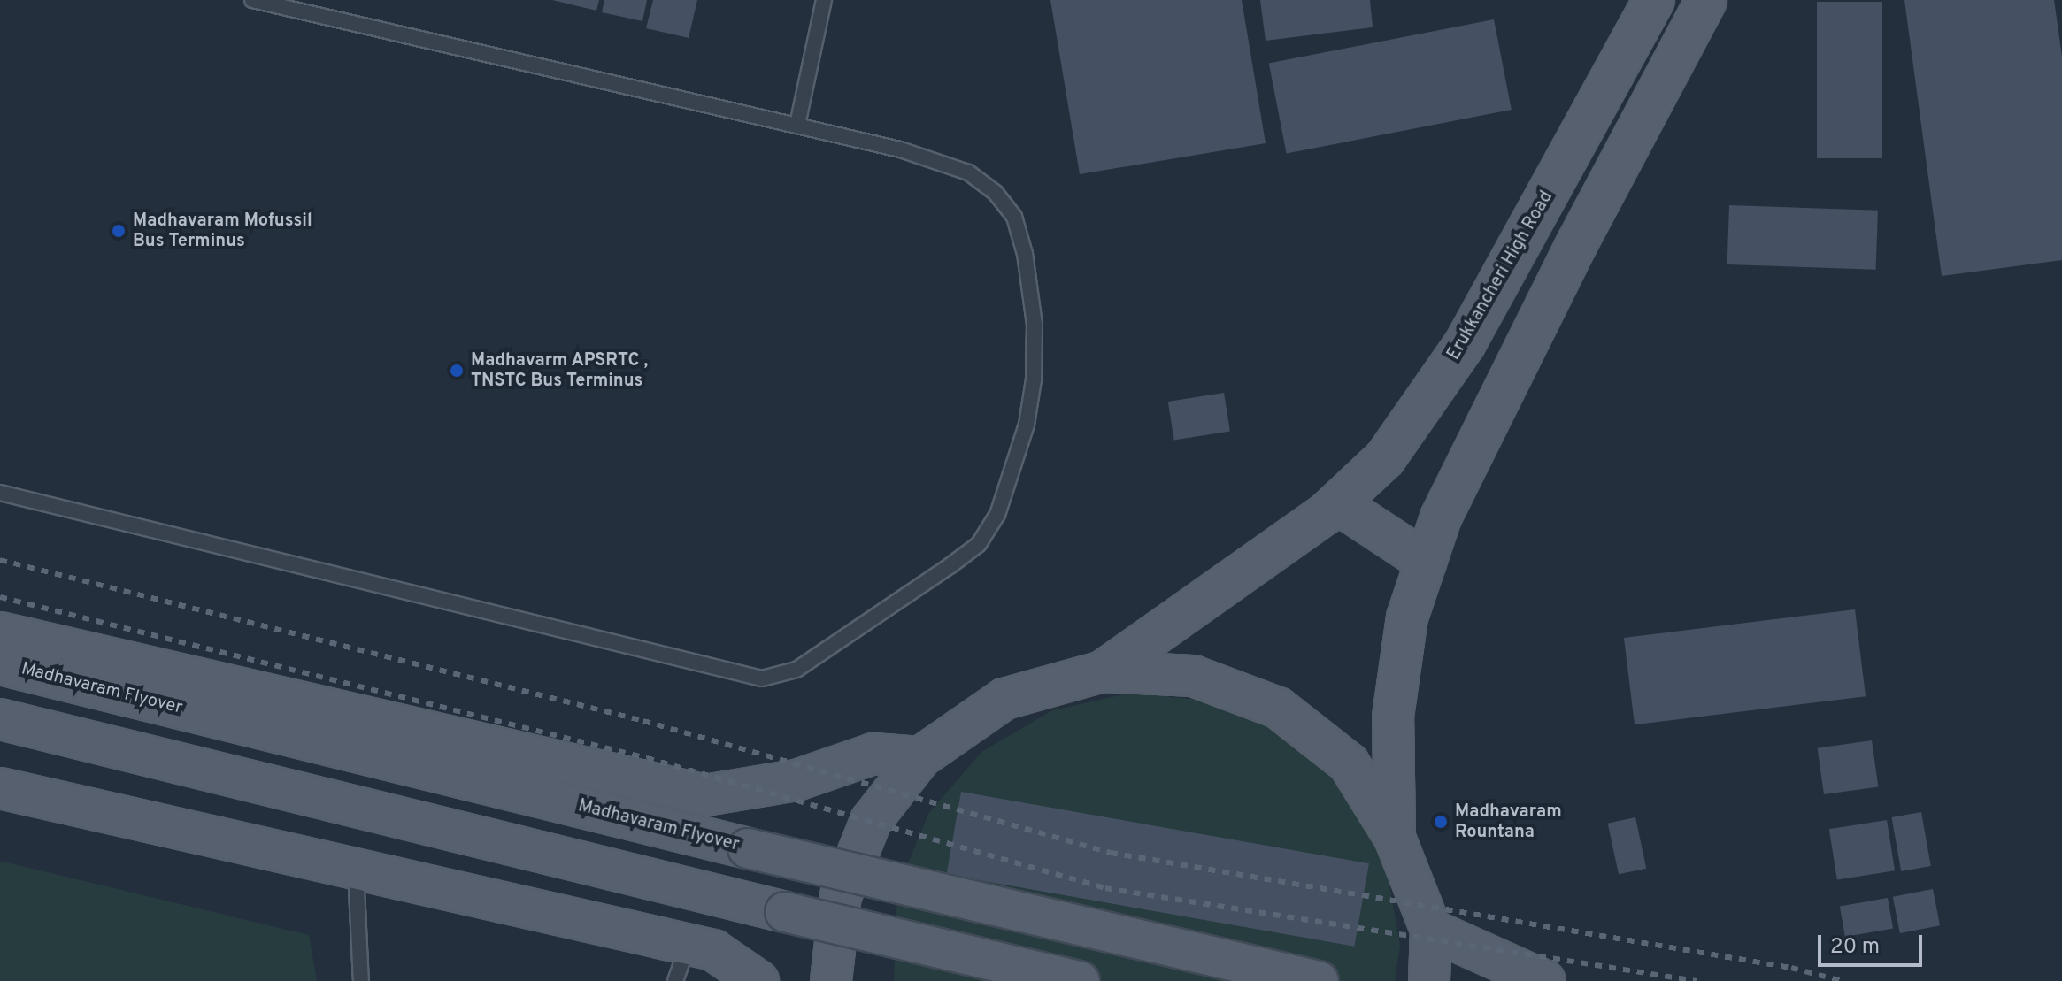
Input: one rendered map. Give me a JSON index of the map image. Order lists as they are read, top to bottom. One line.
{"streets":{"main road":["Erukkancheri High Road","Madhavaram Flyover"]},"places":["Madhavaram Mofussil Bus Terminus","Madhavarm APSRTC , TNSTC Bus Terminus","Madhavaram Rountana"],"scale_bar":"20 m"}
